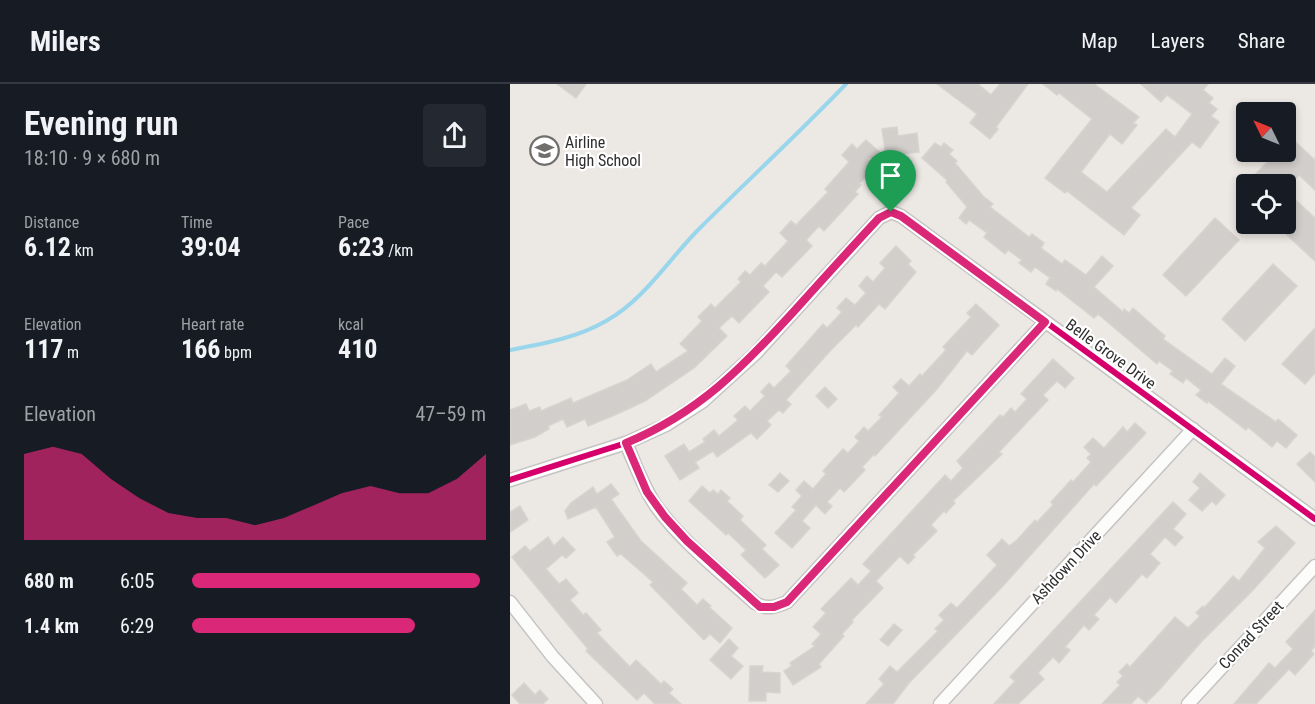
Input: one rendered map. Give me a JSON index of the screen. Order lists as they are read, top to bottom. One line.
{"streets":{"street":["Belle Grove Drive","Ashdown Drive","Conrad Street"]},"crossings":[["Belle Grove Drive","Ashdown Drive"]],"places":{"school or university":["Airline High School"]},"north":"top left","page":{"header":"Milers","nav":["Map","Layers","Share"],"heading":["Evening run","18:10 · 9 × 680 m"],"stats":[["Distance","6.12 km"],["Time","39:04"],["Pace","6:23 /km"],["Elevation","117 m"],["Heart rate","166 bpm"],["kcal","410"]],"chart":["Elevation","47–59 m"],"list":[{"name":"680 m","note":"6:05"},{"name":"1.4 km","note":"6:29"}]}}
